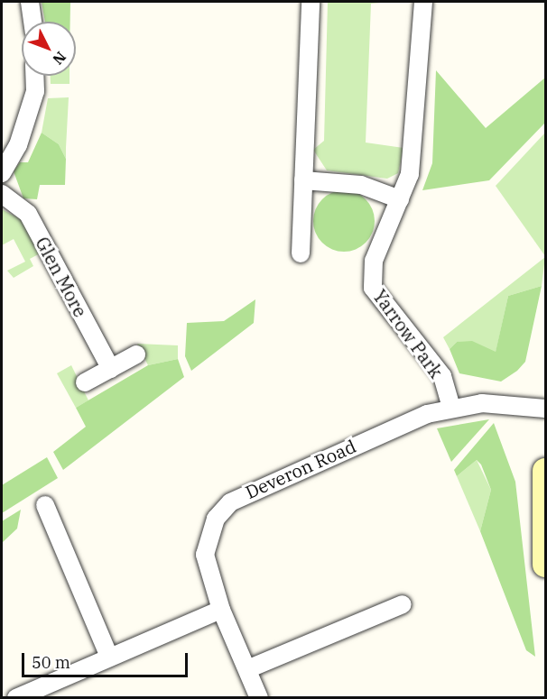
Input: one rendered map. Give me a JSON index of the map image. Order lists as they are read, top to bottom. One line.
{"streets":{"street":["Glen More","Yarrow Park","Deveron Road"]},"crossings":[["Yarrow Park","Deveron Road"]],"scale_bar":"50 m","north":"bottom right"}
